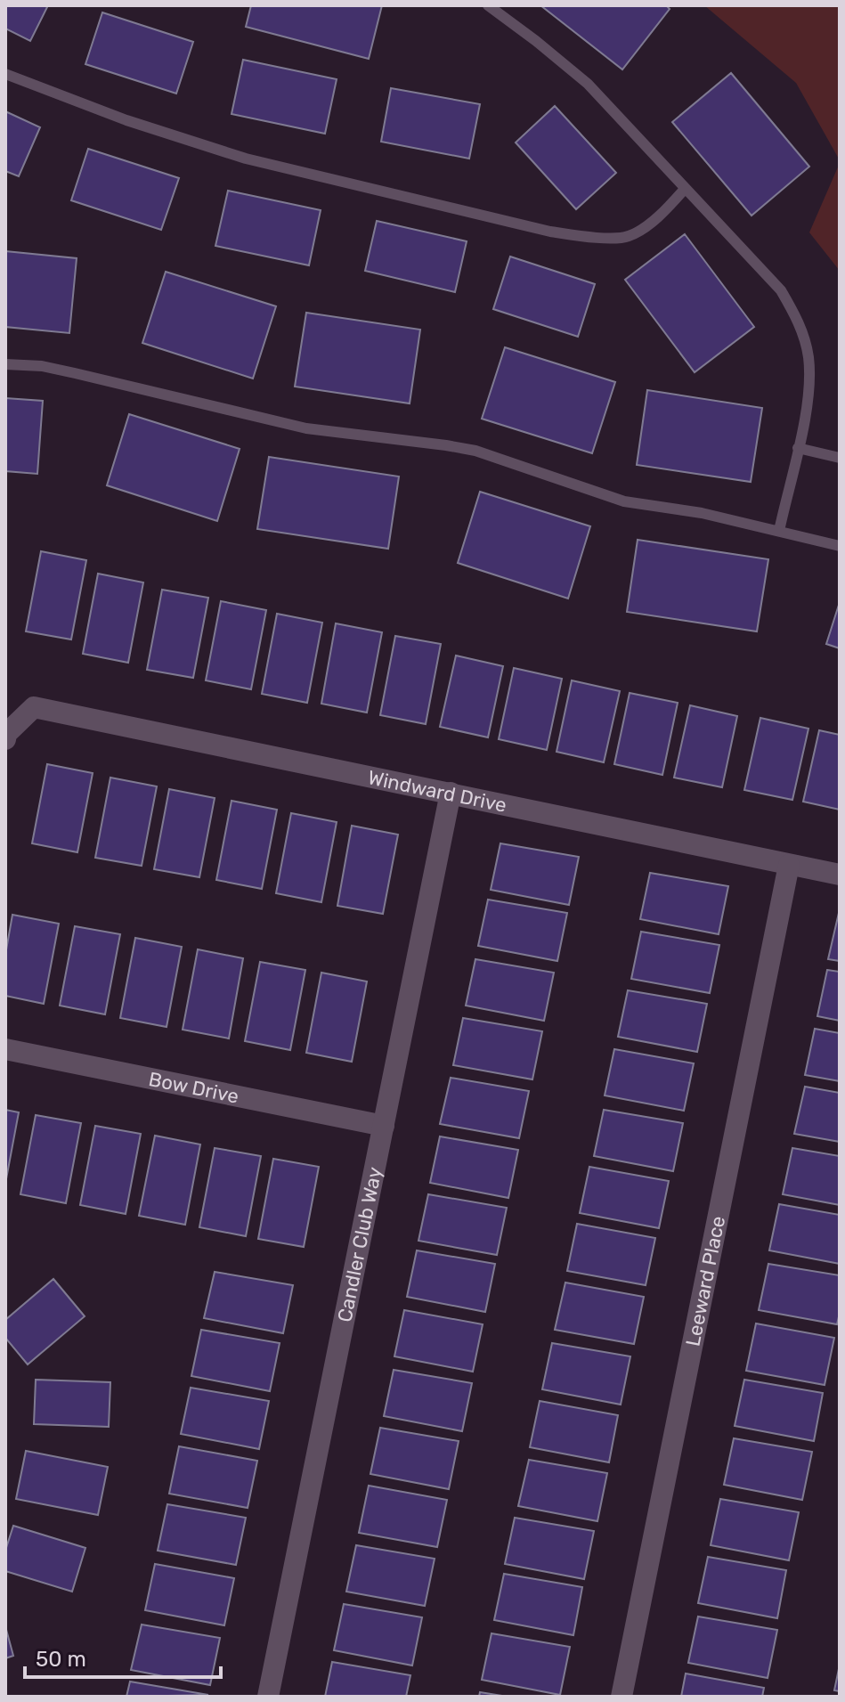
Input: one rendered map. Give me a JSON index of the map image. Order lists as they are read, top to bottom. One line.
{"streets":{"street":["Windward Drive","Bow Drive","Candler Club Way","Leeward Place"]},"crossings":[["Windward Drive","Candler Club Way"],["Windward Drive","Leeward Place"],["Bow Drive","Candler Club Way"]],"scale_bar":"50 m"}
